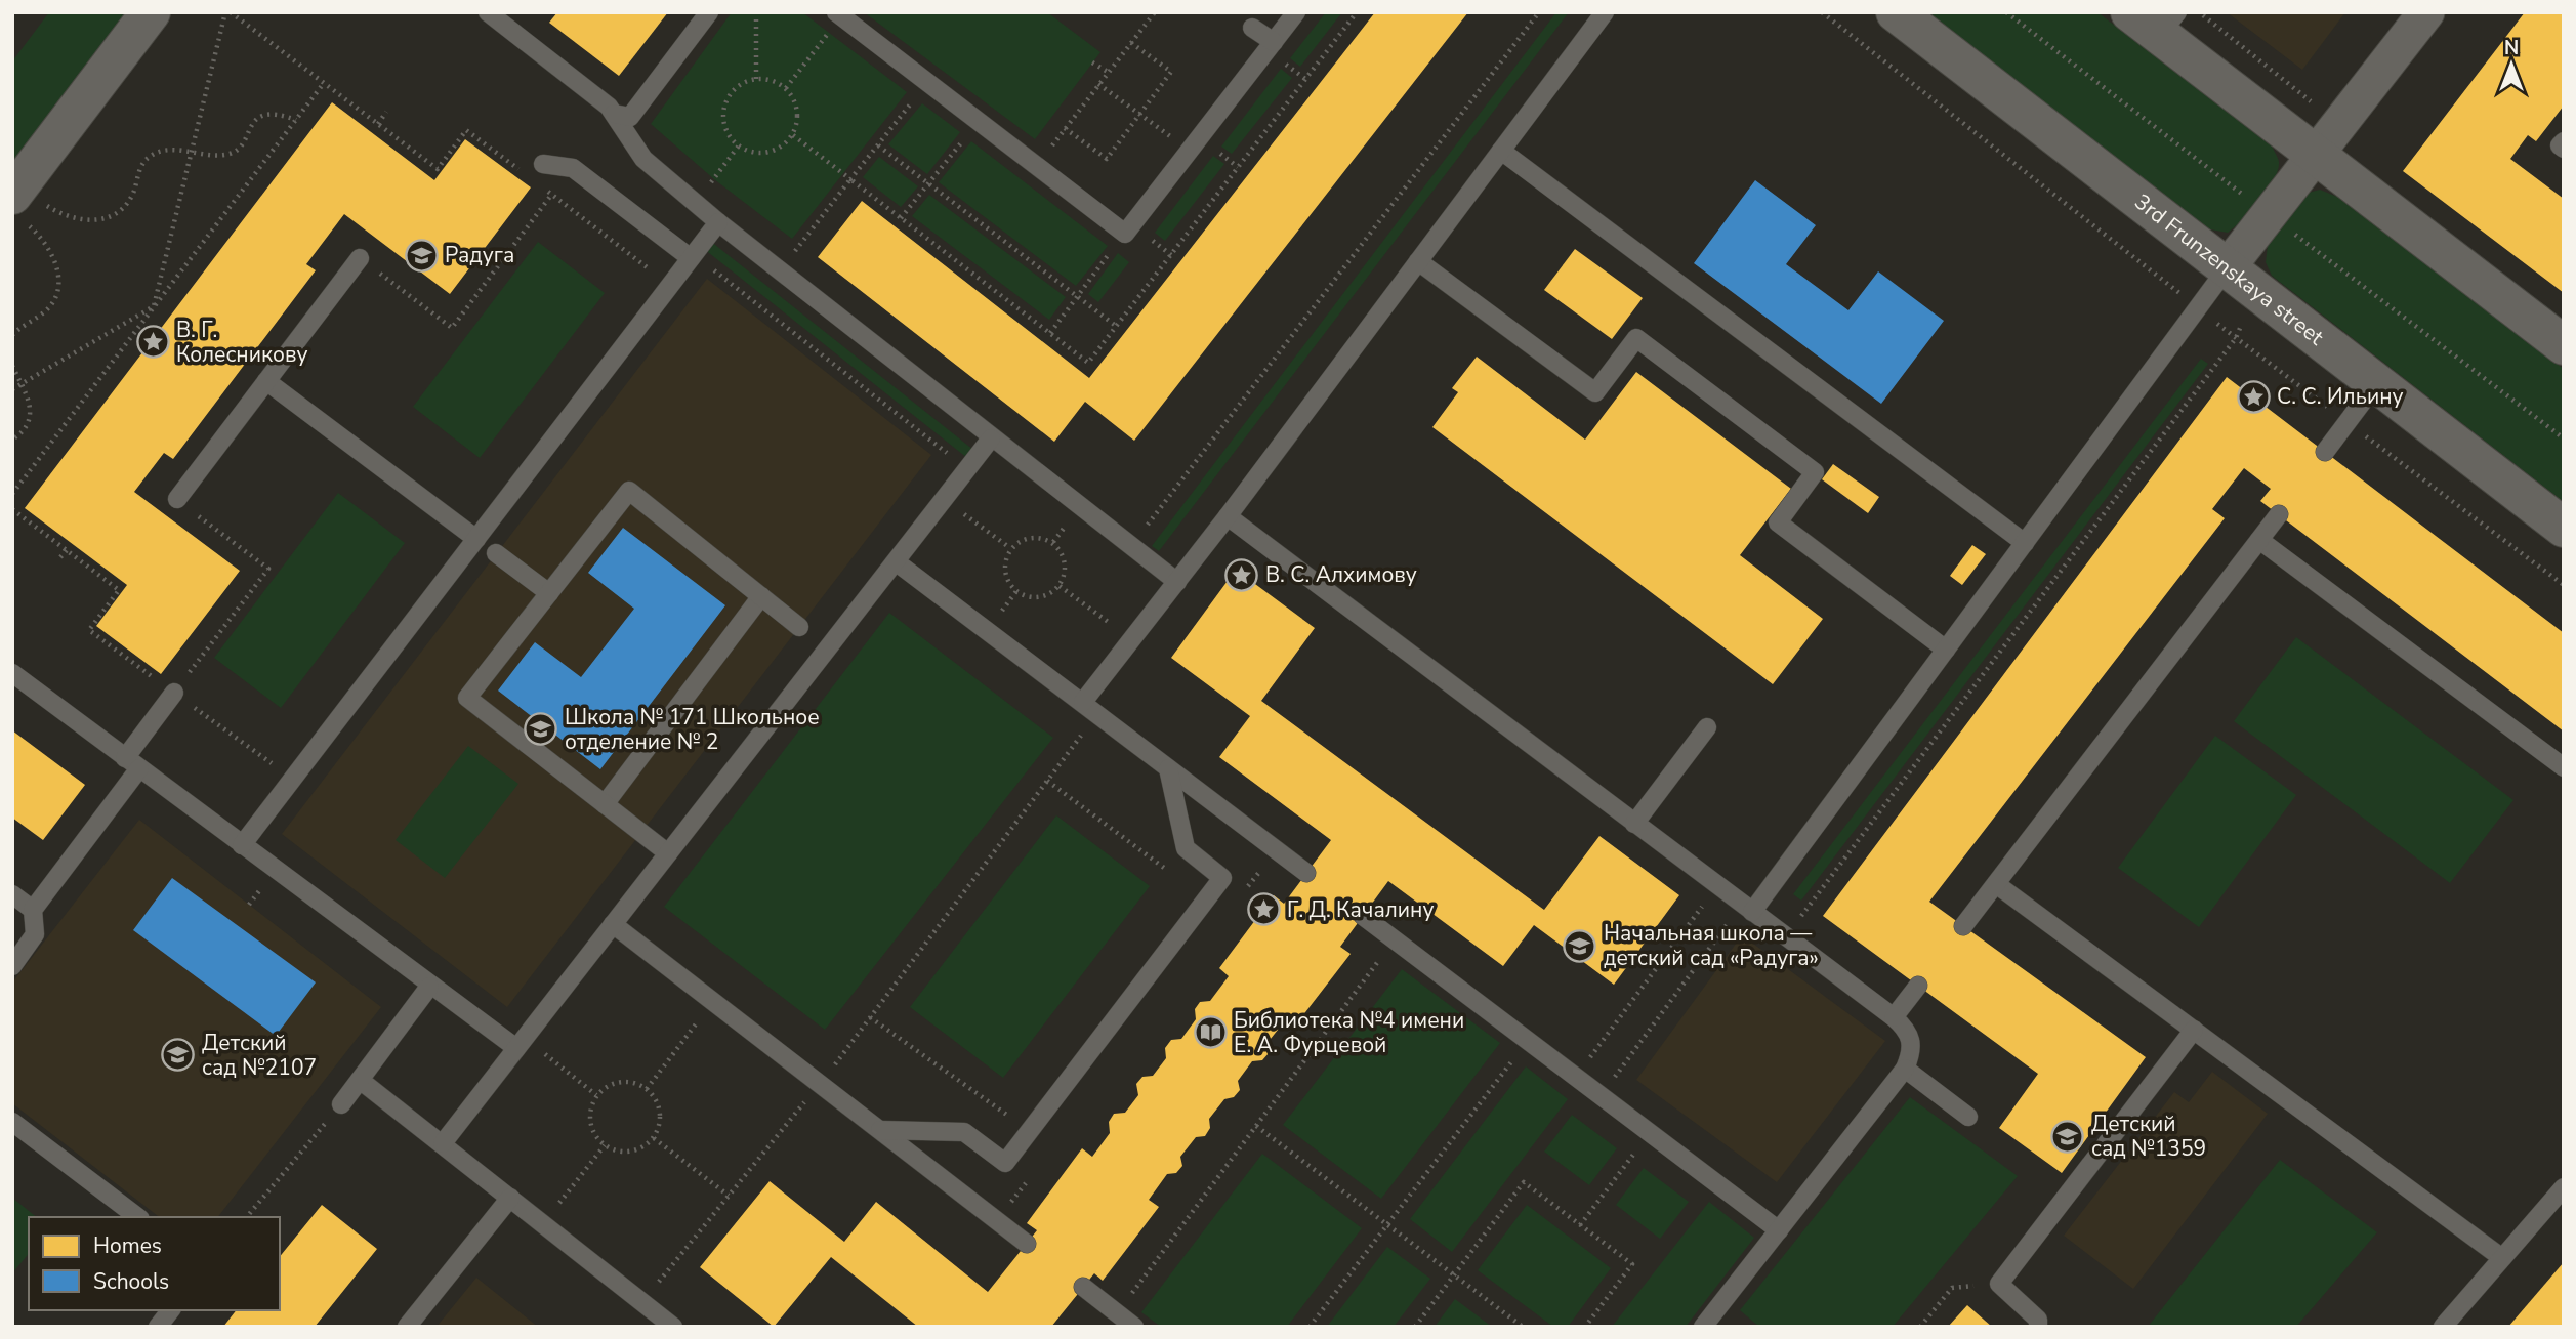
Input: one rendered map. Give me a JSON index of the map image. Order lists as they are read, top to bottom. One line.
{"streets":{"street":["3rd Frunzenskaya street"]},"places":{"school or university":["Радуга","Школа № 171 Школьное отделение № 2","Начальная школа — детский сад «Радуга»","Детский сад №2107","Детский сад №1359"],"place":["В. Г. Колесникову","С. С. Ильину","В. С. Алхимову","Г. Д. Качалину"],"library":["Библиотека №4 имени Е. А. Фурцевой"]},"legend":["Homes","Schools"],"north":"top"}
